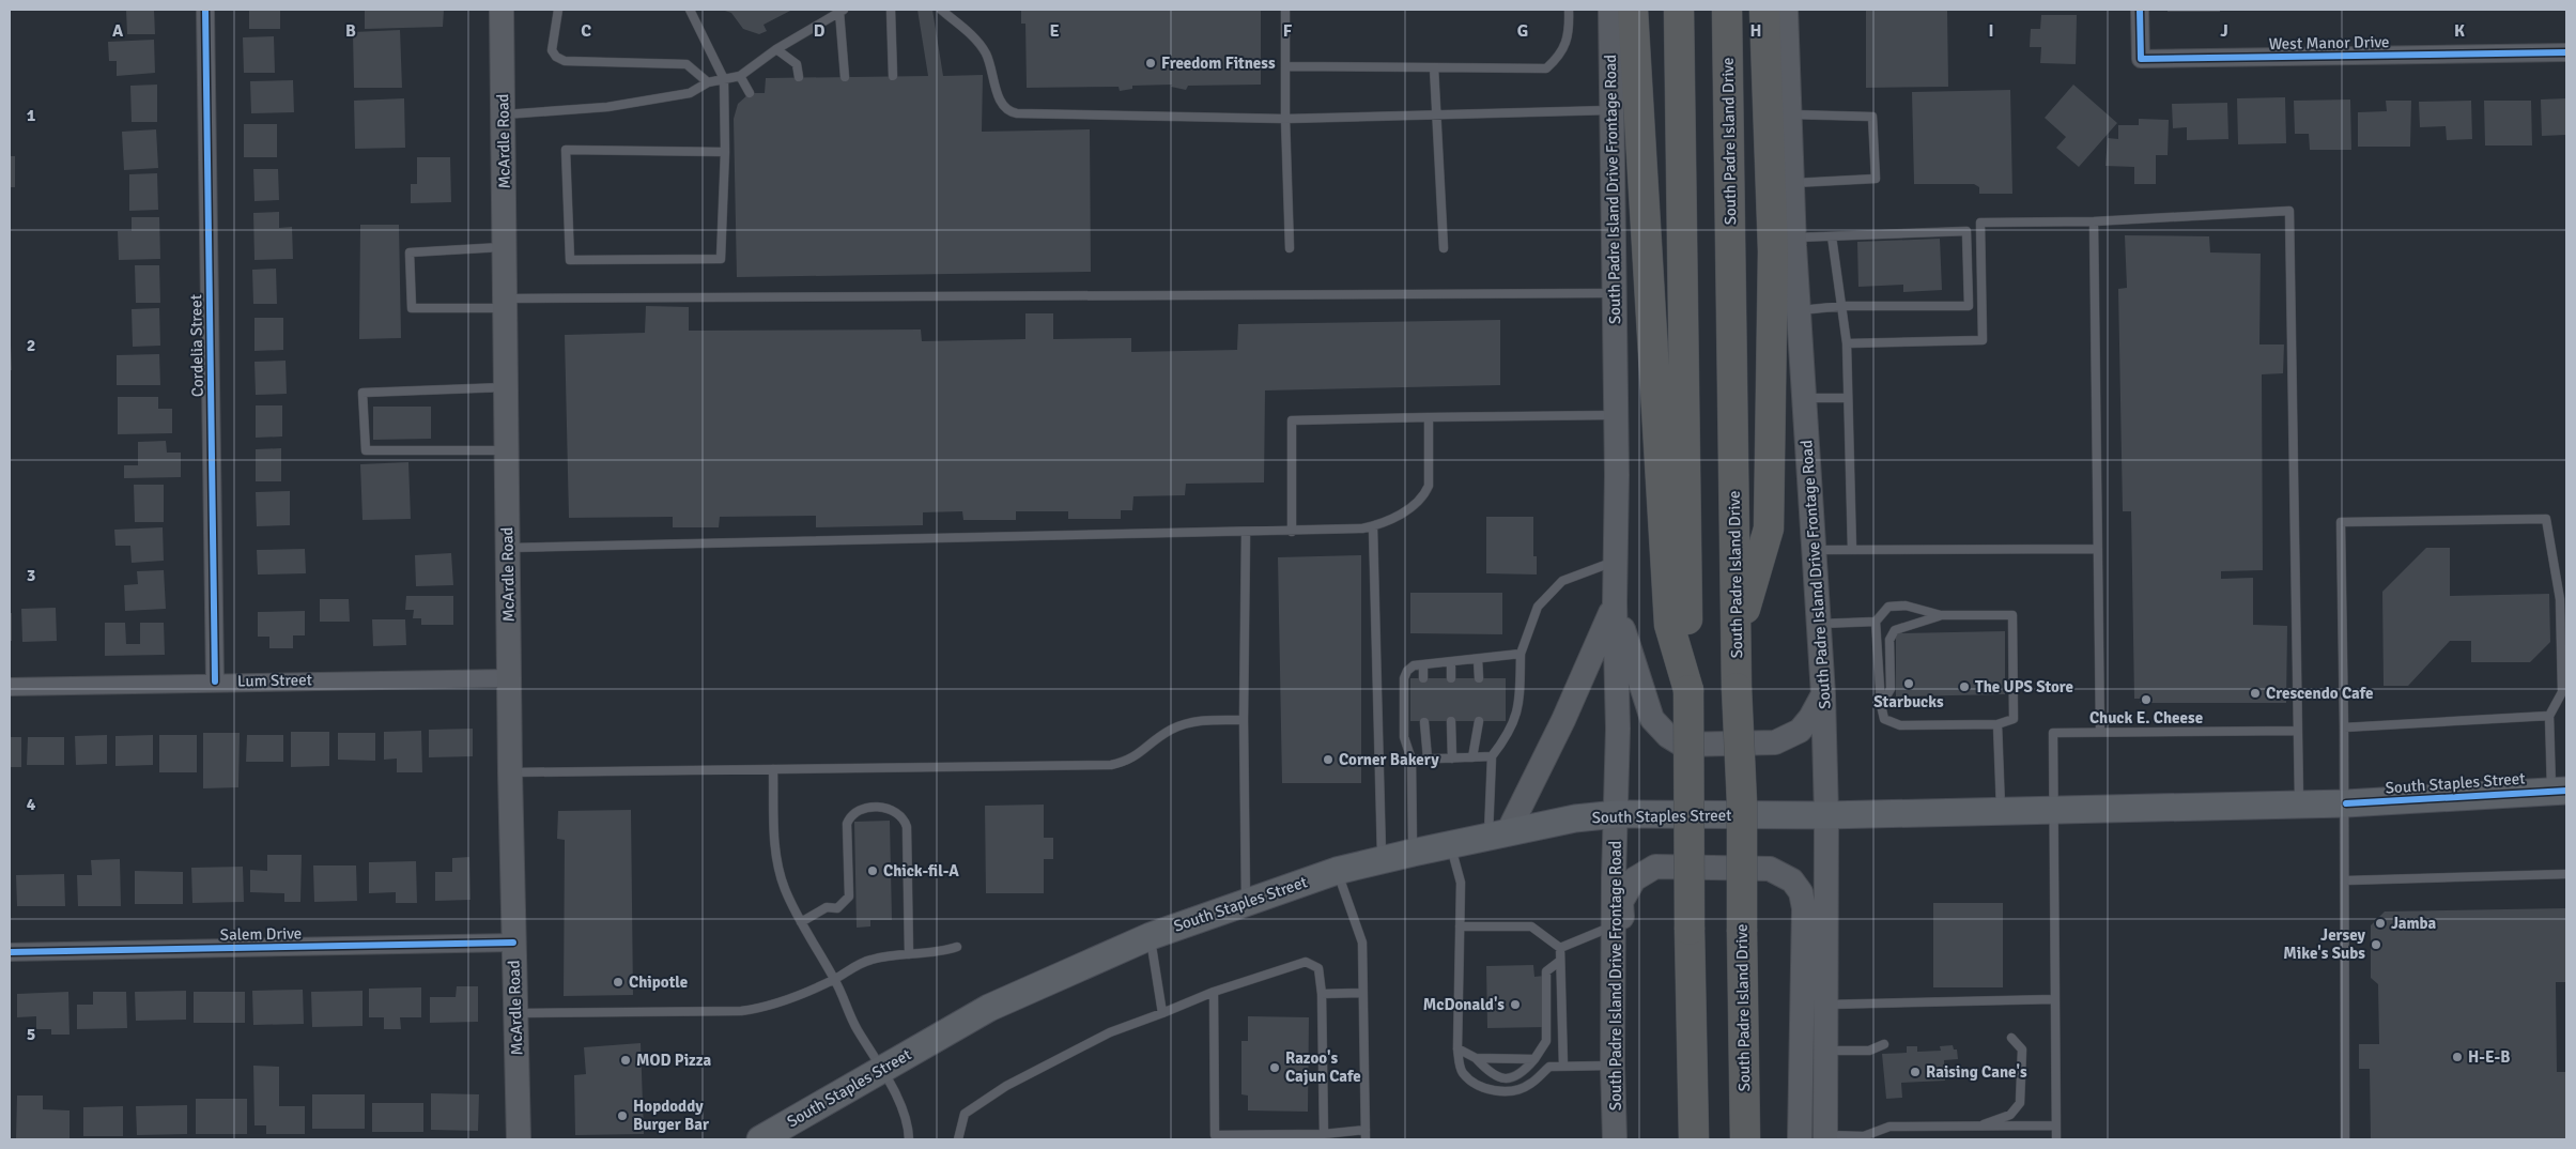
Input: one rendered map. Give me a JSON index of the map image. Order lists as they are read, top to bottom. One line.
{"streets":{"highway":["South Padre Island Drive"],"main road":["McArdle Road","South Padre Island Drive Frontage Road","South Staples Street"],"street":["West Manor Drive","Cordelia Street","Lum Street","Salem Drive"]},"crossings":[["McArdle Road","Lum Street"],["McArdle Road","Salem Drive"],["South Padre Island Drive Frontage Road","South Staples Street"],["Cordelia Street","Lum Street"]],"places":["Freedom Fitness","Starbucks","The UPS Store","Crescendo Cafe","Chuck E. Cheese","Corner Bakery","Chick-fil-A","Jamba","Jersey Mike's Subs","Chipotle","McDonald's","H-E-B","MOD Pizza","Razoo's Cajun Cafe","Raising Cane's","Hopdoddy Burger Bar"],"grid":{"columns":["A","B","C","D","E","F","G","H","I","J","K"],"rows":["1","2","3","4","5"]}}
